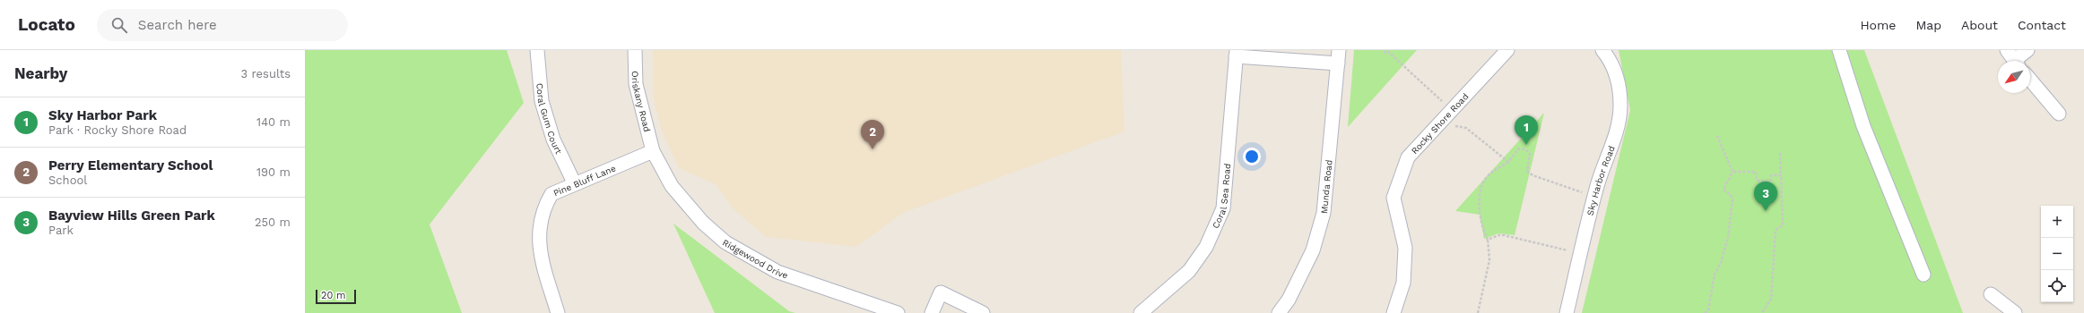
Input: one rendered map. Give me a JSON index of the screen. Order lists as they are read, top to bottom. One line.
{"streets":{"street":["Oriskany Road","Coral Gum Court","Rocky Shore Road","Sky Harbor Road","Pine Bluff Lane","Munda Road","Coral Sea Road","Ridgewood Drive"]},"crossings":[["Oriskany Road","Pine Bluff Lane"],["Oriskany Road","Ridgewood Drive"],["Coral Gum Court","Pine Bluff Lane"],["Pine Bluff Lane","Ridgewood Drive"]],"scale_bar":"20 m","north":"bottom left","page":{"header":"Locato","search":"Search here","nav":["Home","Map","About","Contact"],"heading":["Nearby","3 results"],"list":[{"mark":"1","name":"Sky Harbor Park","note":"Park · Rocky Shore Road","value":"140 m"},{"mark":"2","name":"Perry Elementary School","note":"School","value":"190 m"},{"mark":"3","name":"Bayview Hills Green Park","note":"Park","value":"250 m"}],"pins":["1","2","3"],"map_buttons":["+","−"],"scale":"20 m"}}
